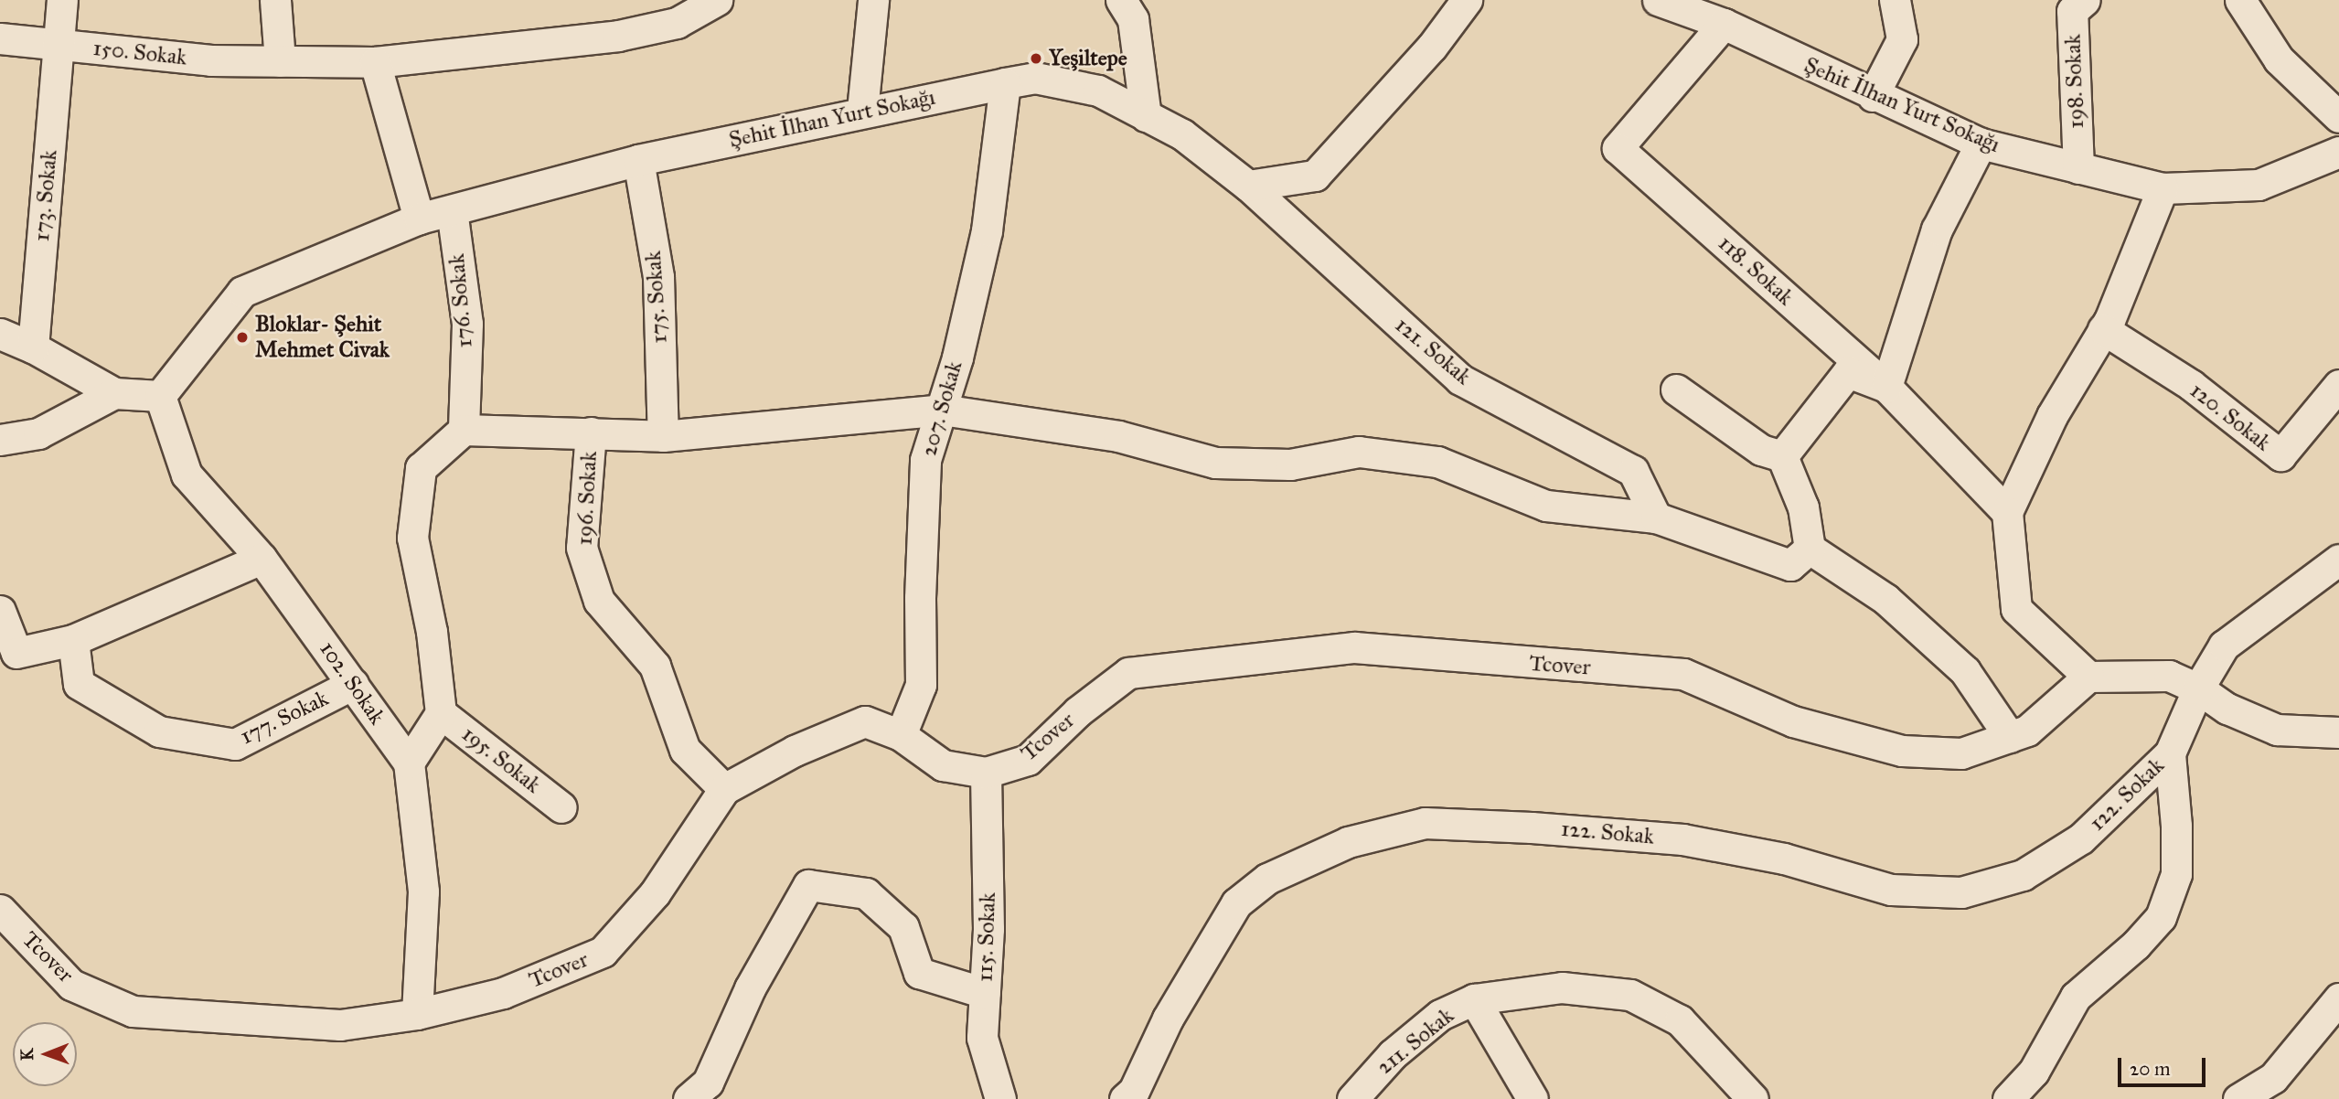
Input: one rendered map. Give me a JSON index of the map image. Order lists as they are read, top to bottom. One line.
{"streets":{"street":["150. Sokak","198. Sokak","Şehit İlhan Yurt Sokağı","173. Sokak","118. Sokak","175. Sokak","176. Sokak","121. Sokak","207. Sokak","120. Sokak","196. Sokak","Tcover","102. Sokak","177. Sokak","195. Sokak","122. Sokak","115. Sokak","211. Sokak"]},"crossings":[["150. Sokak","173. Sokak"],["198. Sokak","Şehit İlhan Yurt Sokağı"],["Şehit İlhan Yurt Sokağı","118. Sokak"],["Şehit İlhan Yurt Sokağı","175. Sokak"],["Şehit İlhan Yurt Sokağı","176. Sokak"],["Şehit İlhan Yurt Sokağı","121. Sokak"],["Şehit İlhan Yurt Sokağı","207. Sokak"],["Şehit İlhan Yurt Sokağı","102. Sokak"],["207. Sokak","Tcover"],["196. Sokak","Tcover"],["Tcover","102. Sokak"],["Tcover","115. Sokak"],["102. Sokak","177. Sokak"]],"places":["Yeşiltepe","Bloklar- Şehit Mehmet Civak"],"scale_bar":"20 m","north":"left"}
